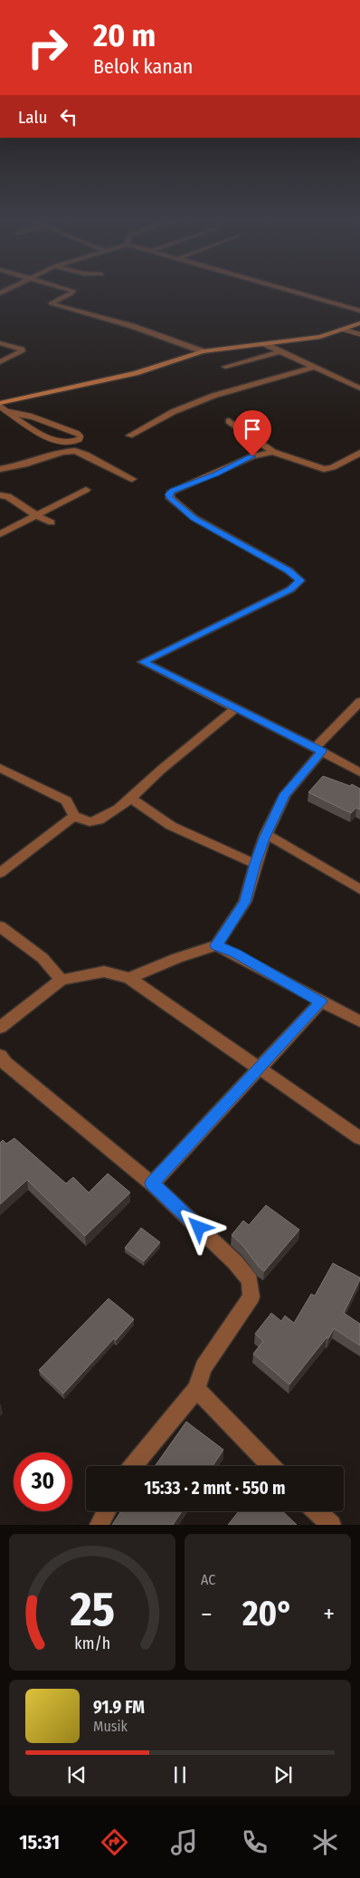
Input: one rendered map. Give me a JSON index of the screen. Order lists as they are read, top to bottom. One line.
{"page":{"turn":["20 m","Belok kanan"],"then":"Lalu","limit":"30","trip":"15:33 · 2 mnt · 550 m","tile":"AC","heat":["−","20°","+"],"song":["91.9 FM","Musik"],"tabs":"15:31","gauge":["25","km/h"]}}
